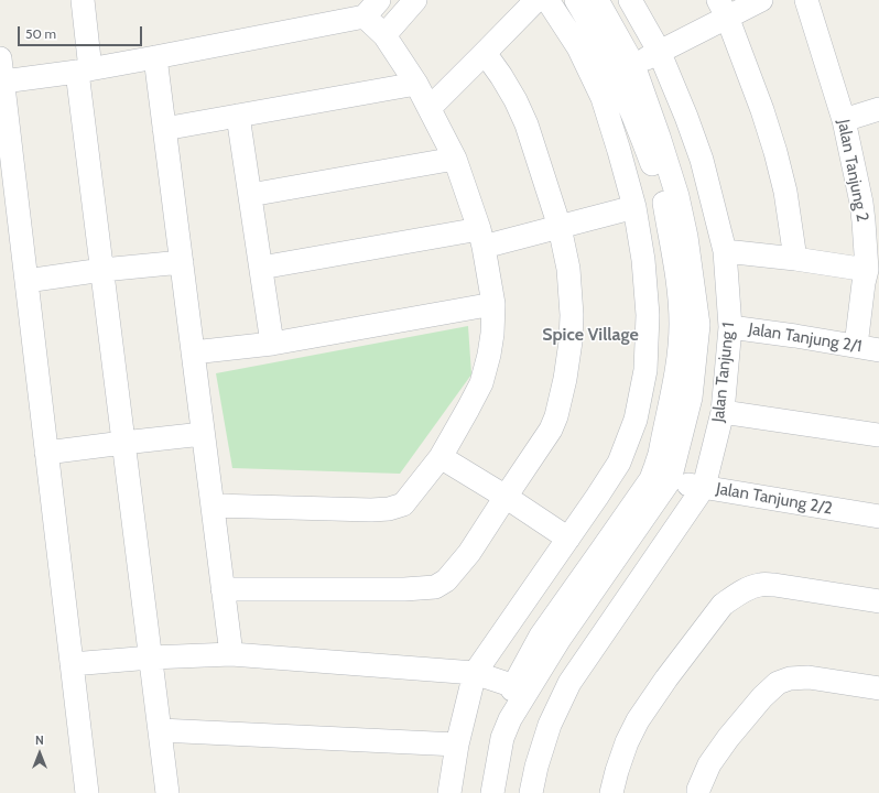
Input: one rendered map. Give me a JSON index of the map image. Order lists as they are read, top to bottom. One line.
{"streets":{"street":["Jalan Tanjung 2","Jalan Tanjung 2/1","Jalan Tanjung 1","Jalan Tanjung 2/2"]},"crossings":[["Jalan Tanjung 2","Jalan Tanjung 2/1"],["Jalan Tanjung 2/1","Jalan Tanjung 1"],["Jalan Tanjung 1","Jalan Tanjung 2/2"]],"districts":["Spice Village"],"scale_bar":"50 m","north":"top"}
